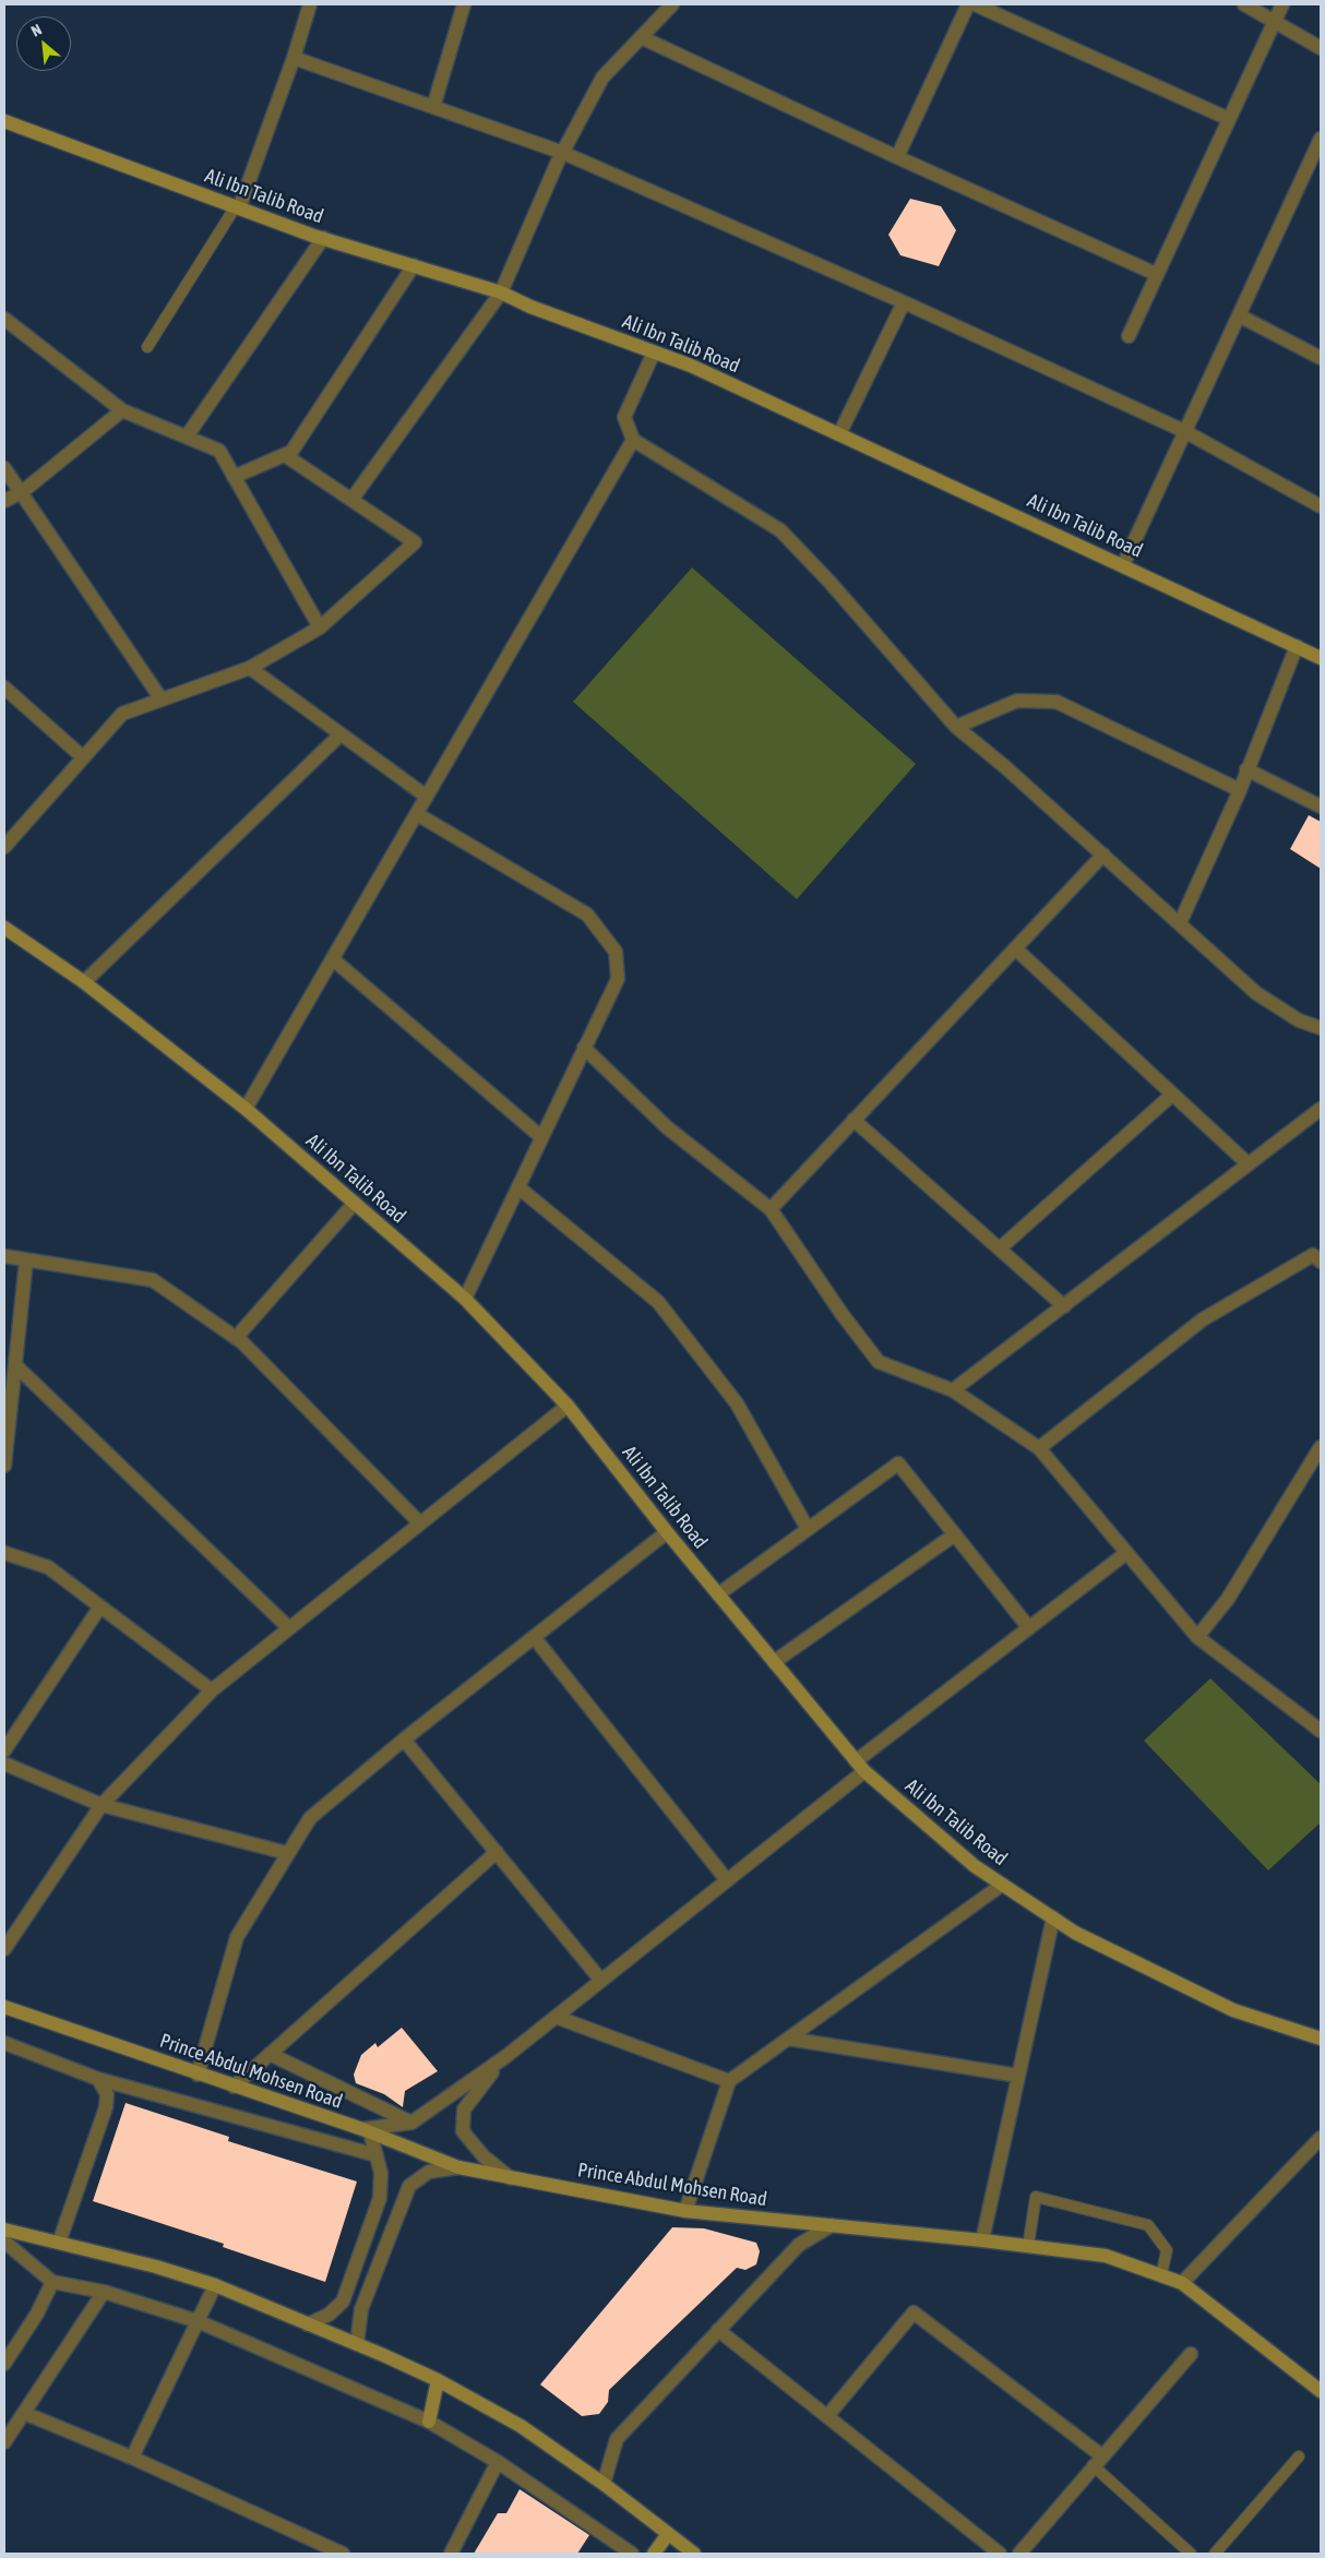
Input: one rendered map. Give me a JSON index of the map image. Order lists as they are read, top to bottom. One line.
{"streets":{"main road":["Ali Ibn Talib Road","Prince Abdul Mohsen Road"]},"north":"top left"}
